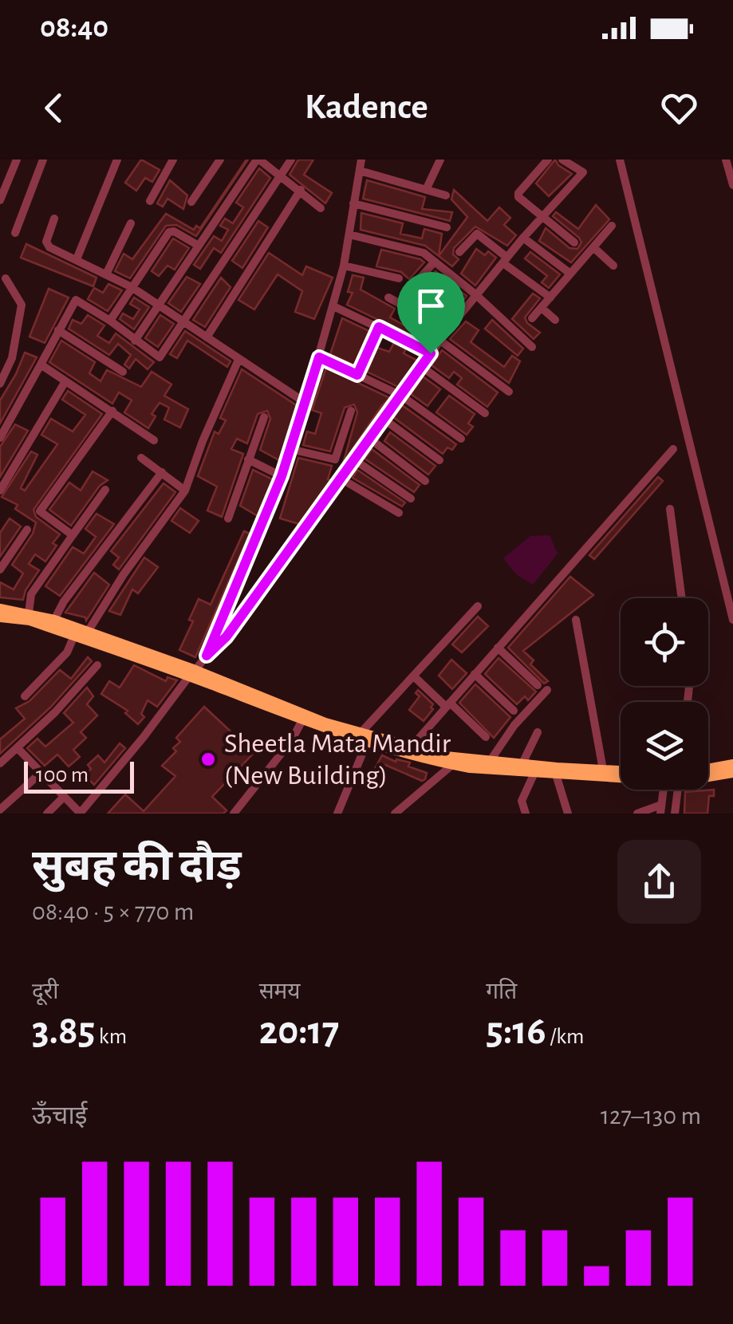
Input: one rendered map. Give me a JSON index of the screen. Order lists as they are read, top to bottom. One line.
{"places":["Sheetla Mata Mandir (New Building)"],"scale_bar":"100 m","page":{"status":"08:40","header":"Kadence","scale":"100 m","heading":["सुबह की दौड़","08:40 · 5 × 770 m"],"stats":[["दूरी","3.85 km"],["समय","20:17"],["गति","5:16 /km"]],"chart":["ऊँचाई","127–130 m"]}}
